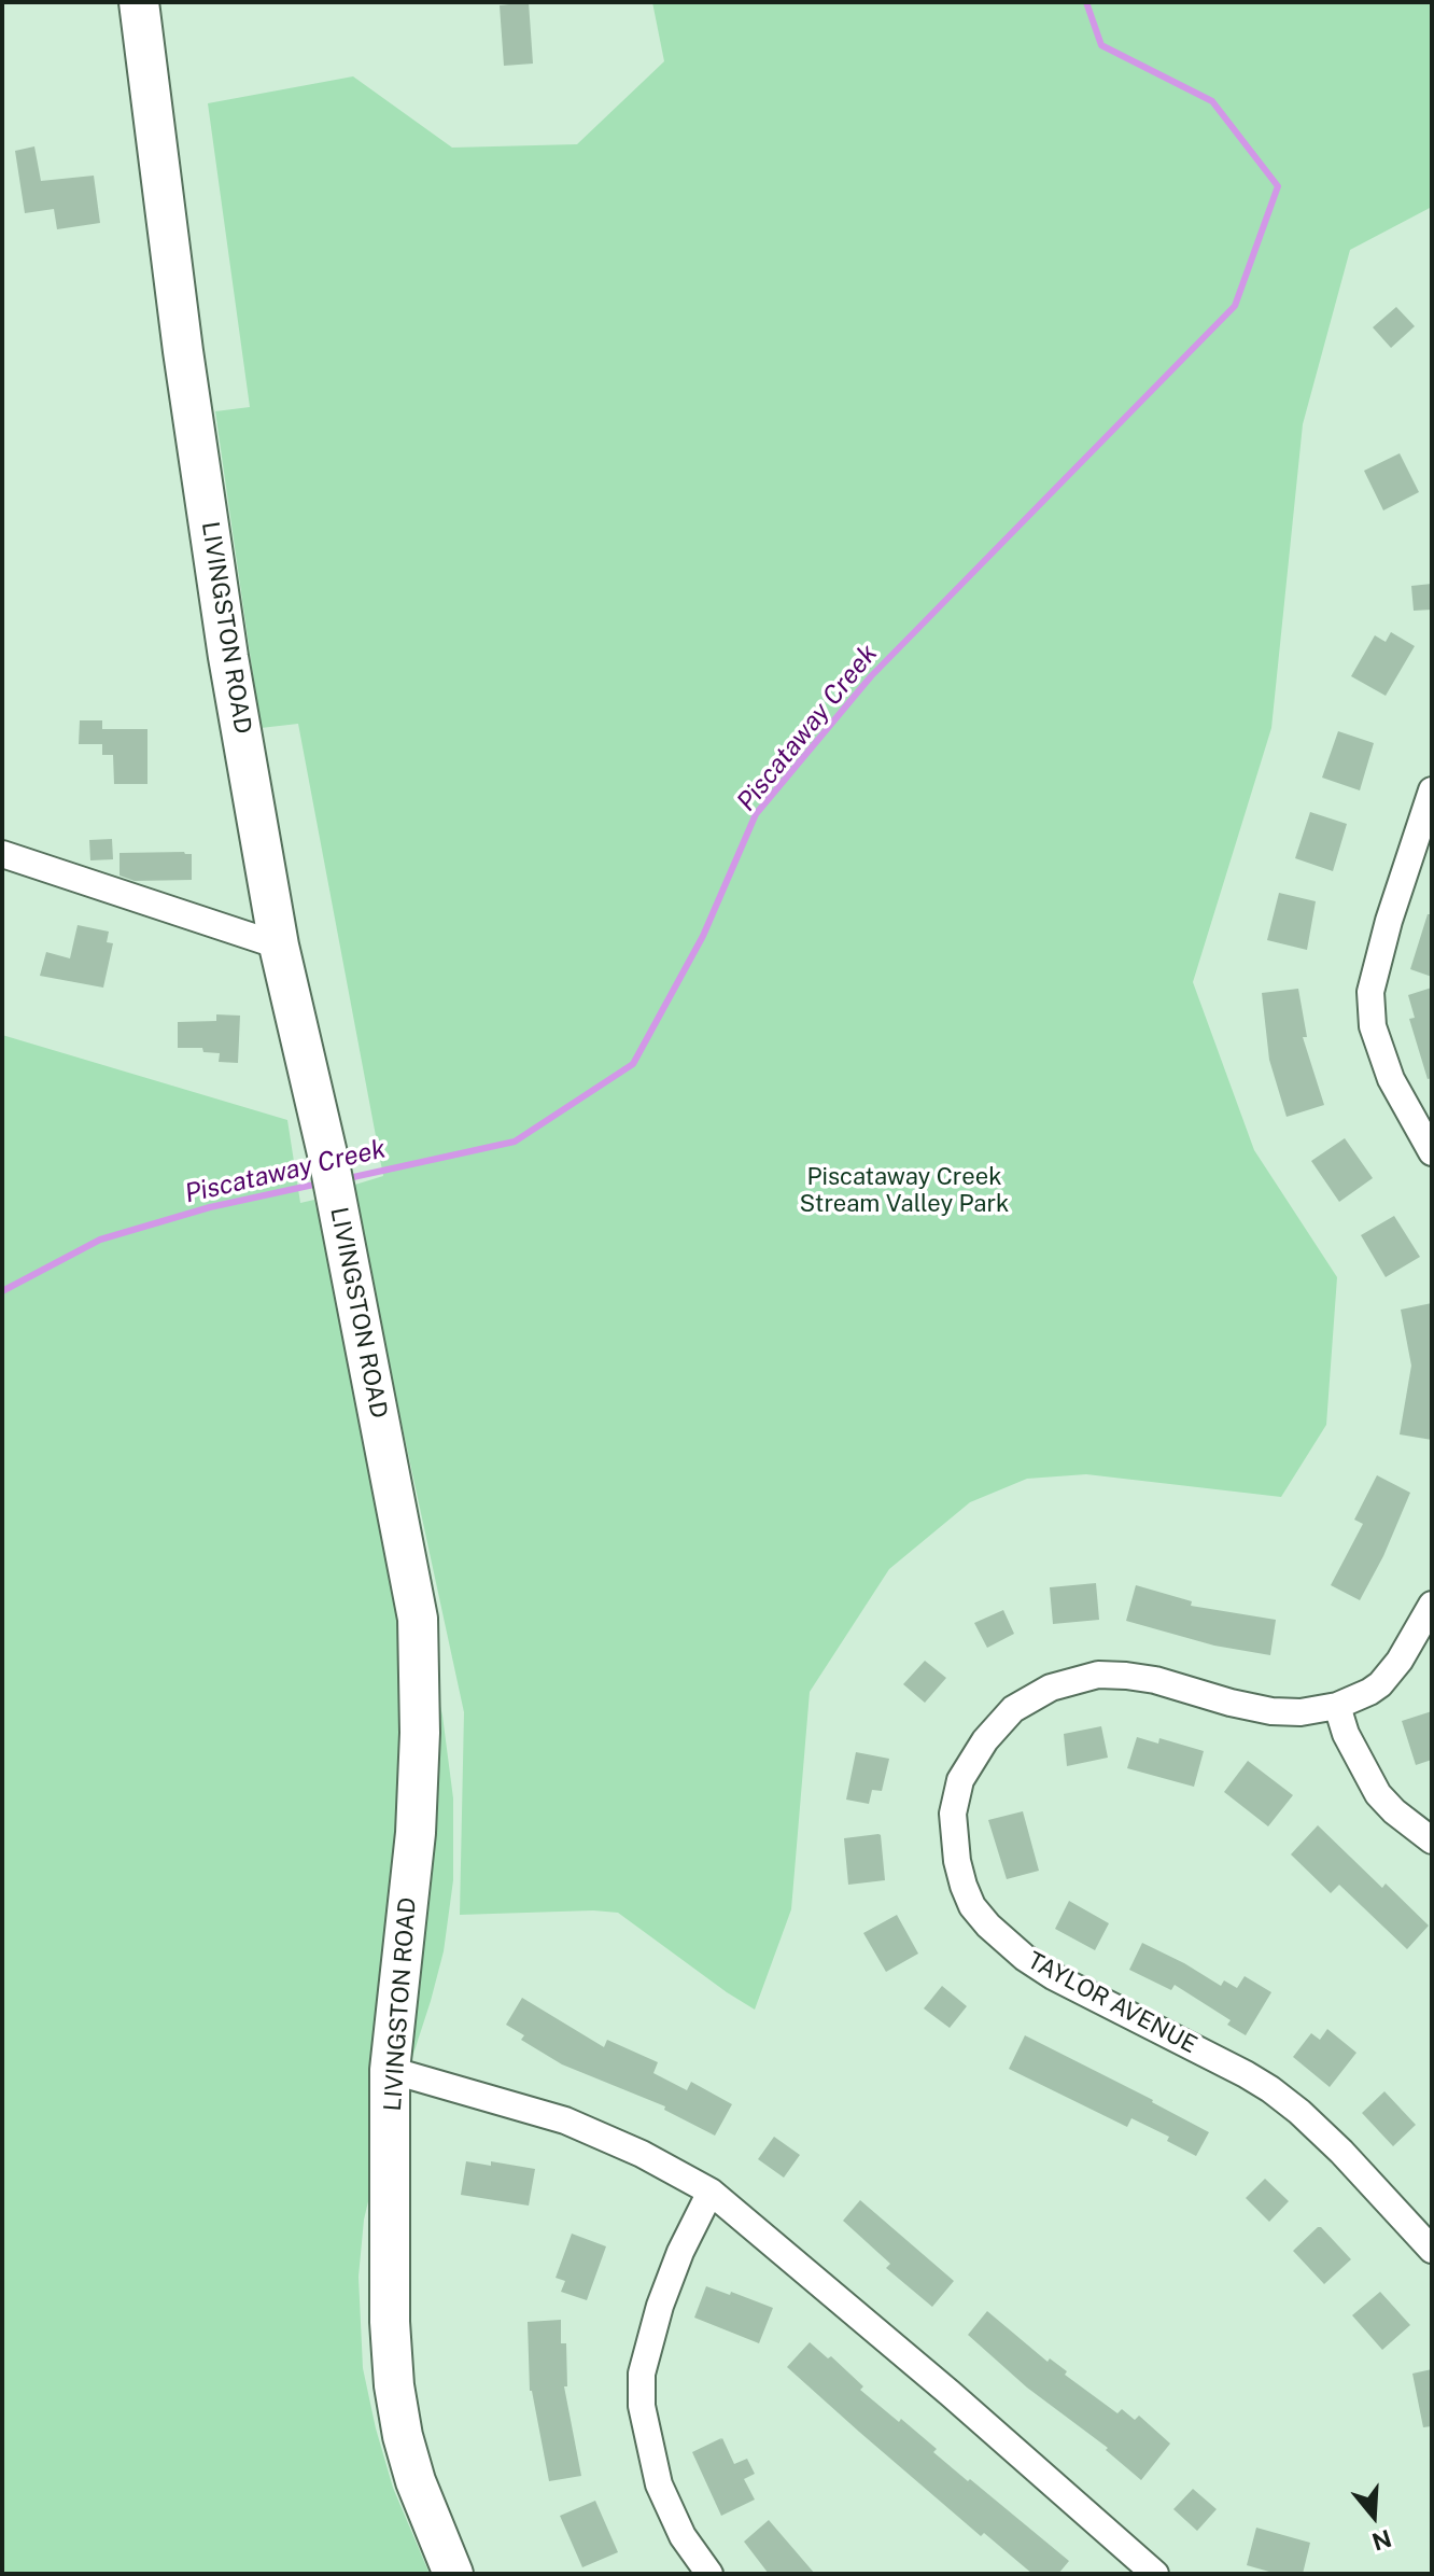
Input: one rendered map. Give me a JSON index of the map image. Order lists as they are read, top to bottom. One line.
{"streets":{"main road":["LIVINGSTON ROAD"],"street":["TAYLOR AVENUE"]},"water":["Piscataway Creek"],"parks":["Piscataway Creek Stream Valley Park"],"north":"bottom"}
